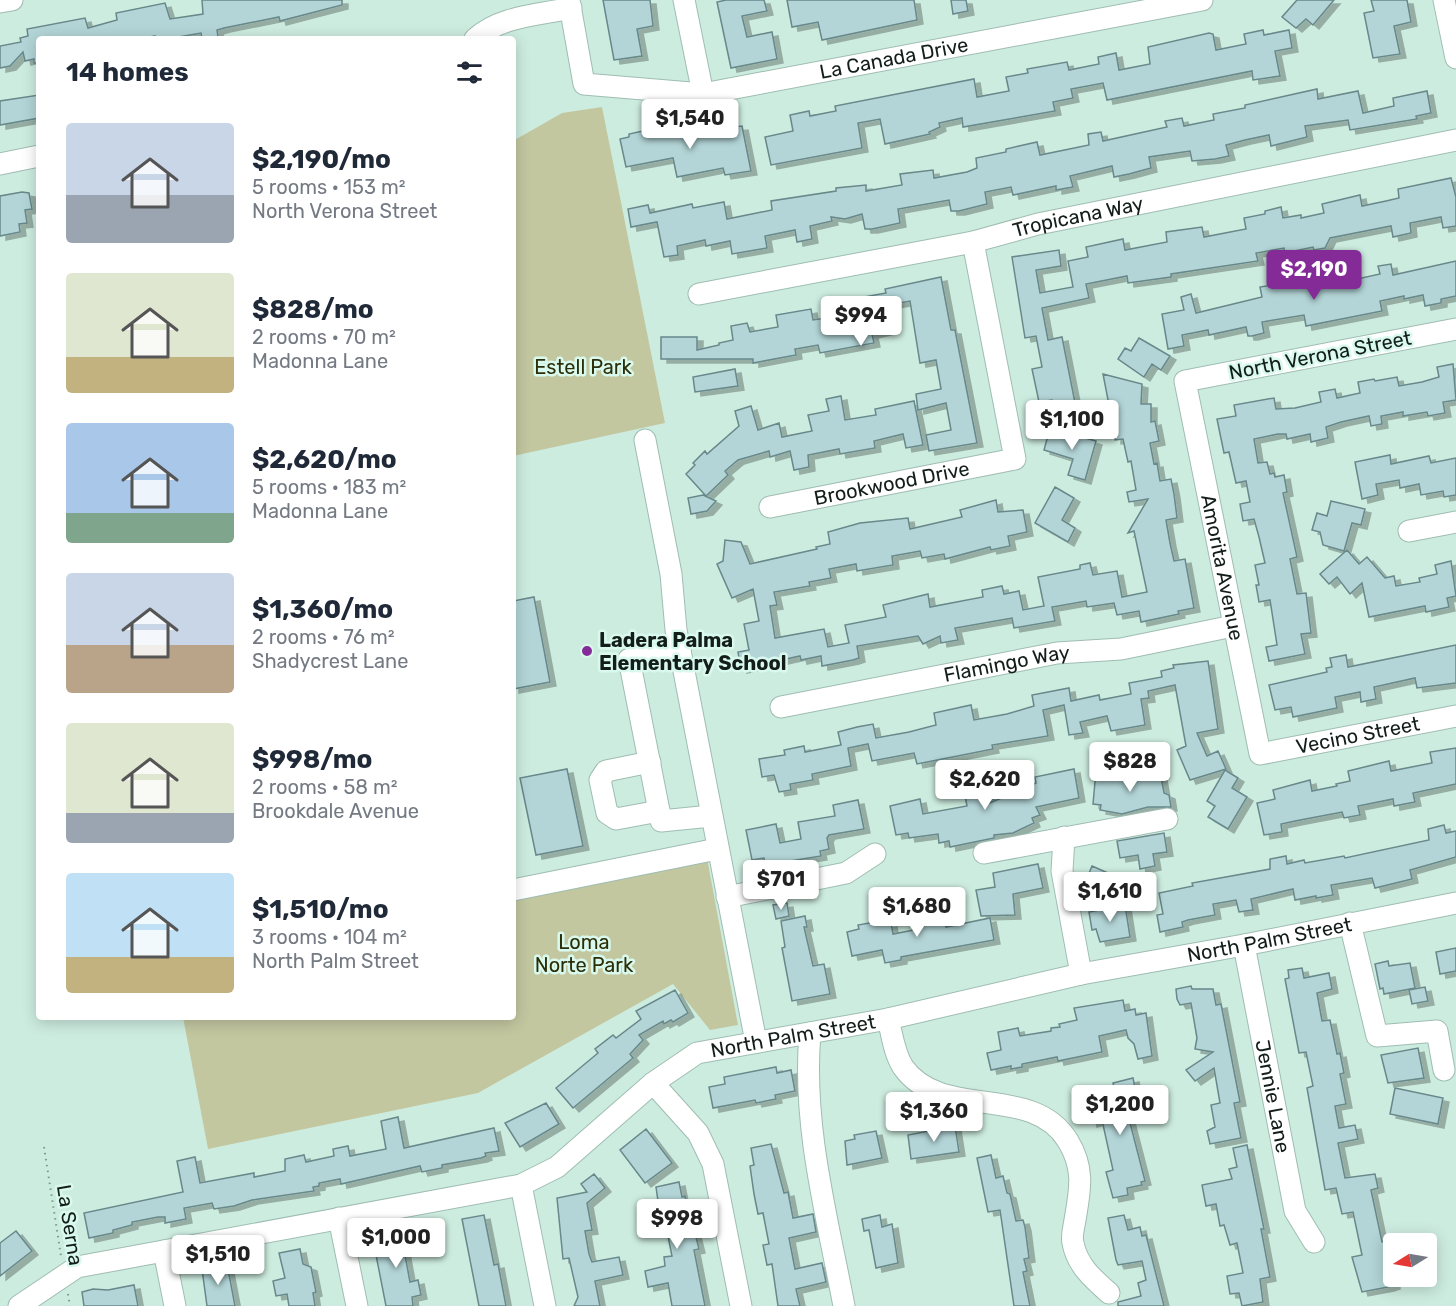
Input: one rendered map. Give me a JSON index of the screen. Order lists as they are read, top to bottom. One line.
{"streets":{"street":["La Canada Drive","Tropicana Way","North Verona Street","Brookwood Drive","Amorita Avenue","Flamingo Way","Vecino Street","North Palm Street","Jennie Lane"],"path":["La Serna"]},"crossings":[["Tropicana Way","Brookwood Drive"],["North Verona Street","Amorita Avenue"],["Amorita Avenue","Flamingo Way"],["Amorita Avenue","Vecino Street"],["North Palm Street","Jennie Lane"],["North Palm Street","La Serna"]],"parks":["Estell Park","Loma Norte Park"],"places":["Ladera Palma Elementary School"],"north":"left","page":{"heading":"14 homes","price":["$1,540","$2,190","$994","$1,100","$828","$2,620","$701","$1,610","$1,680","$1,200","$1,360","$998","$1,000","$1,510"],"list":[{"name":"$2,190/mo","note":"5 rooms · 153 m² · North Verona Street"},{"name":"$828/mo","note":"2 rooms · 70 m² · Madonna Lane"},{"name":"$2,620/mo","note":"5 rooms · 183 m² · Madonna Lane"},{"name":"$1,360/mo","note":"2 rooms · 76 m² · Shadycrest Lane"},{"name":"$998/mo","note":"2 rooms · 58 m² · Brookdale Avenue"},{"name":"$1,510/mo","note":"3 rooms · 104 m² · North Palm Street"}]}}
